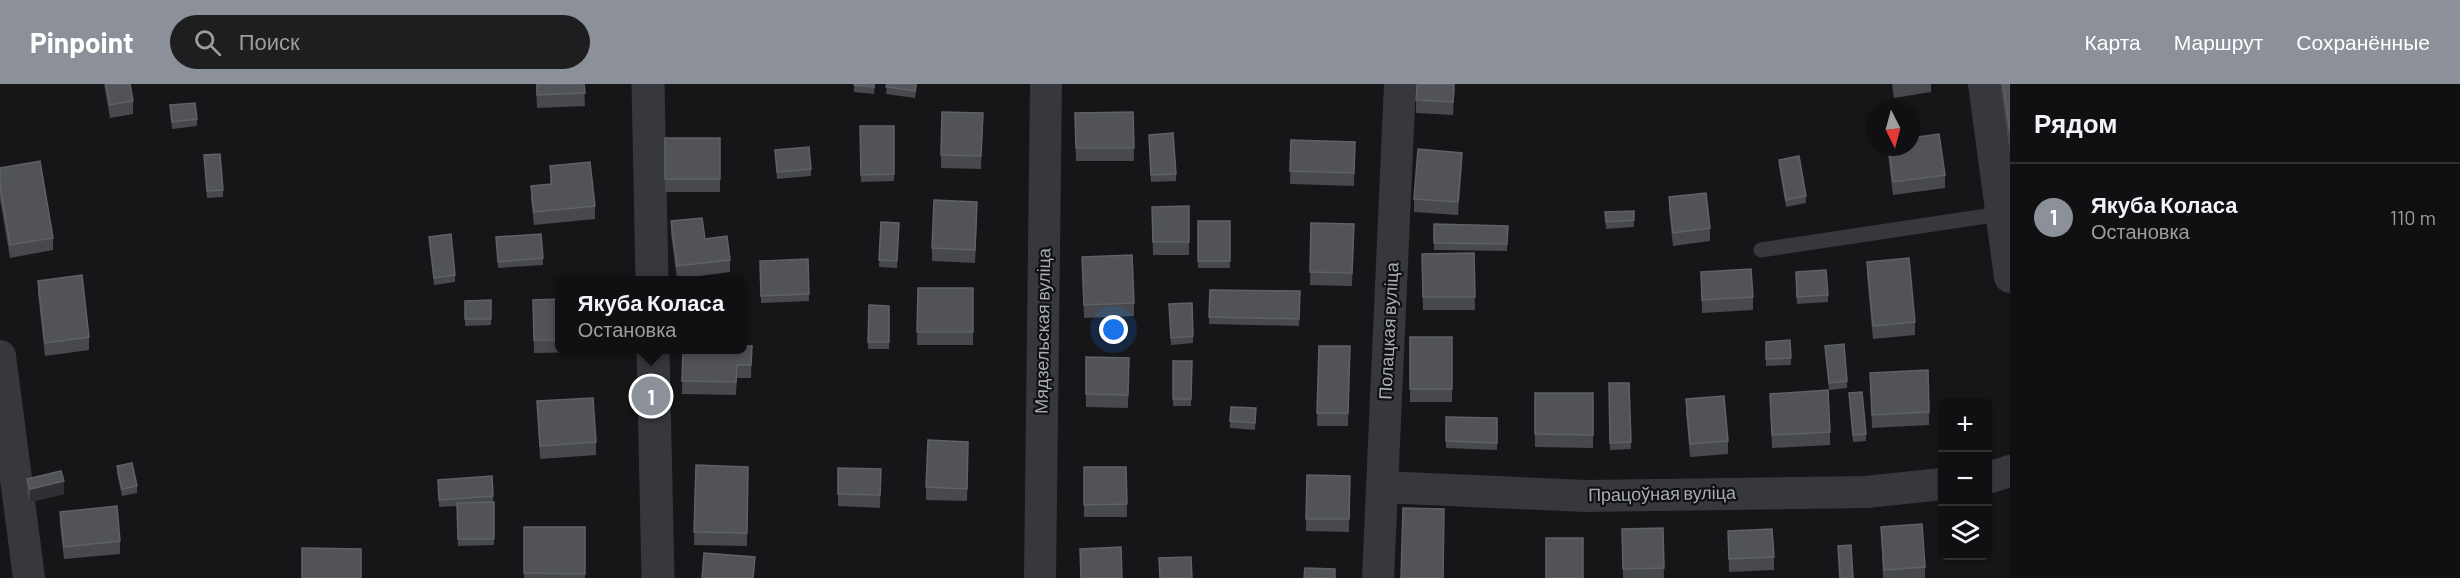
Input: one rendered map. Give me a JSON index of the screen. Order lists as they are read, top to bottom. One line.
{"streets":{"street":["Мядзельская вуліца","Полацкая вуліца","Працоўная вуліца"]},"crossings":[["Полацкая вуліца","Працоўная вуліца"]],"north":"bottom","page":{"header":"Pinpoint","search":"Поиск","nav":["Карта","Маршрут","Сохранённые"],"heading":"Рядом","list":[{"mark":"1","name":"Якуба Коласа","note":"Остановка","value":"110 m"}],"popup":["Якуба Коласа","Остановка"],"pins":"1","map_buttons":["+","−"]}}
